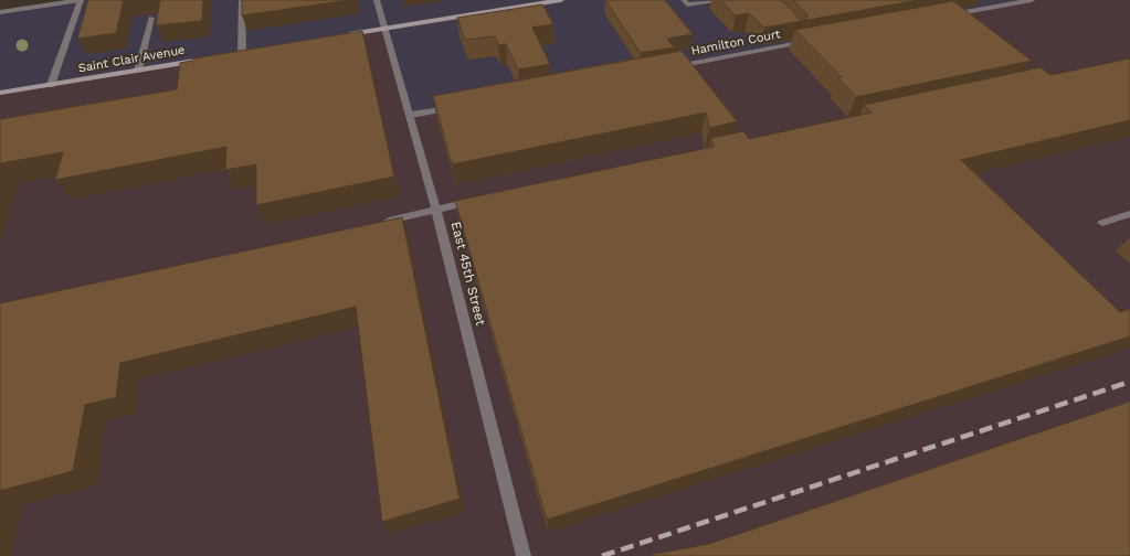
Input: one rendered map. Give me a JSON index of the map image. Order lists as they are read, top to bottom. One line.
{"streets":{"main road":["Saint Clair Avenue"],"street":["Hamilton Court","East 45th Street"]}}
